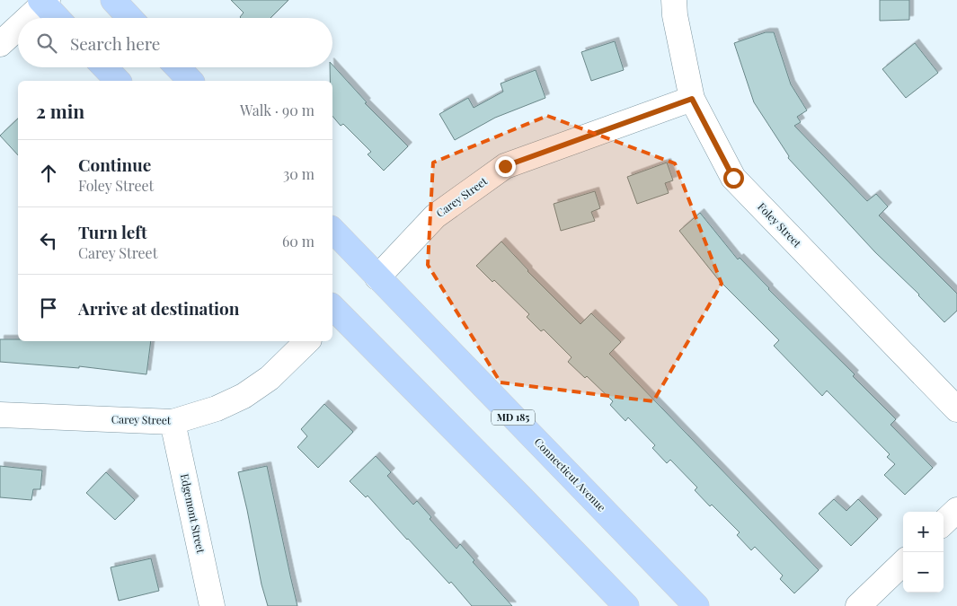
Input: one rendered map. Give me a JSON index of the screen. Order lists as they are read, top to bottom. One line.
{"streets":{"main road":["MD 185","Connecticut Avenue"],"street":["Carey Street","Foley Street","Edgemont Street"]},"crossings":[["Carey Street","Foley Street"],["Carey Street","Connecticut Avenue"],["Carey Street","Edgemont Street"]],"page":{"search":"Search here","heading":["2 min","Walk · 90 m"],"list":[["Continue","Foley Street","30 m"],["Turn left","Carey Street","60 m"],"Arrive at destination"],"map_buttons":["+","−"]}}
